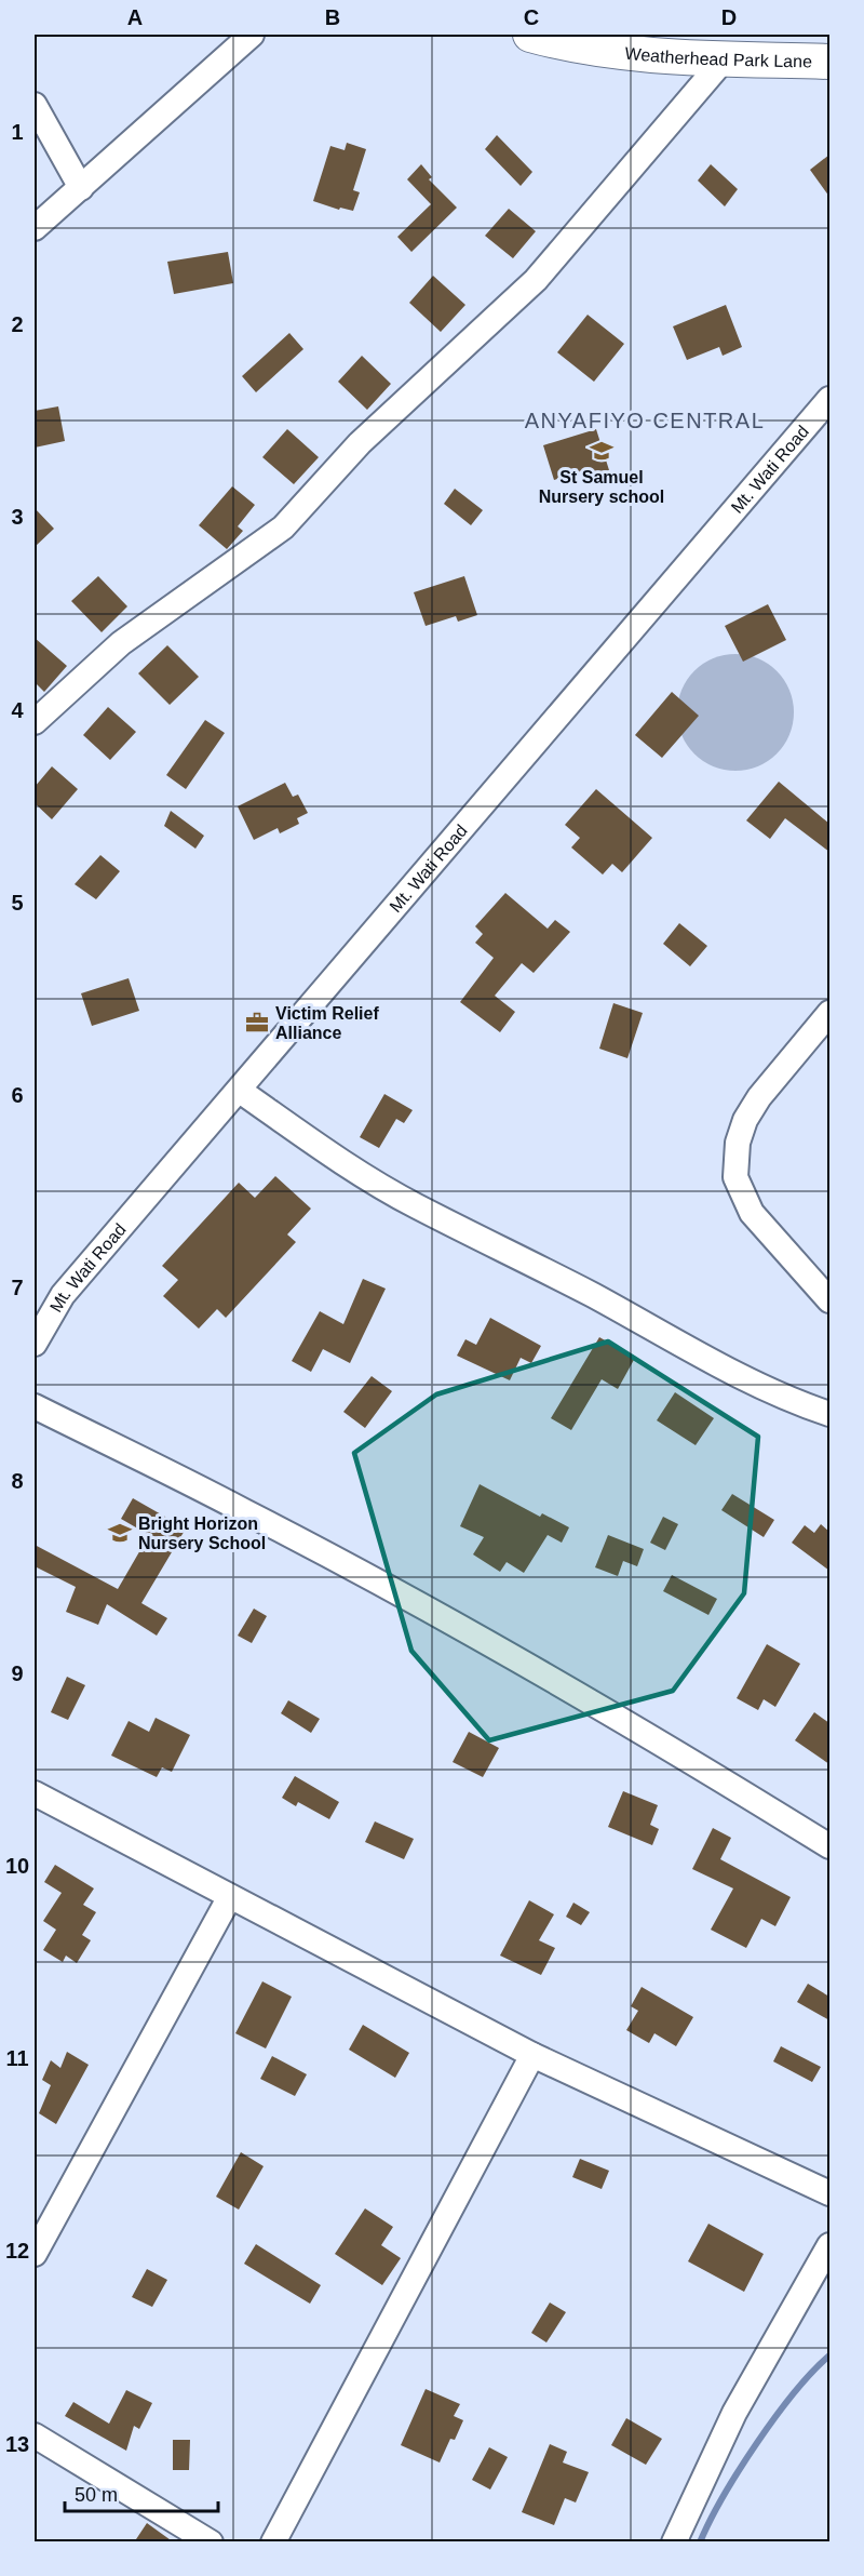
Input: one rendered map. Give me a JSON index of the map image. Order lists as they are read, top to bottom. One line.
{"streets":{"street":["Weatherhead Park Lane","Mt. Wati Road"]},"districts":["ANYAFIYO CENTRAL"],"places":{"school or university":["St Samuel Nursery school","Bright Horizon Nursery School"],"office":["Victim Relief Alliance"]},"scale_bar":"50 m","grid":{"columns":["A","B","C","D"],"rows":["1","2","3","4","5","6","7","8","9","10","11","12","13"]}}
